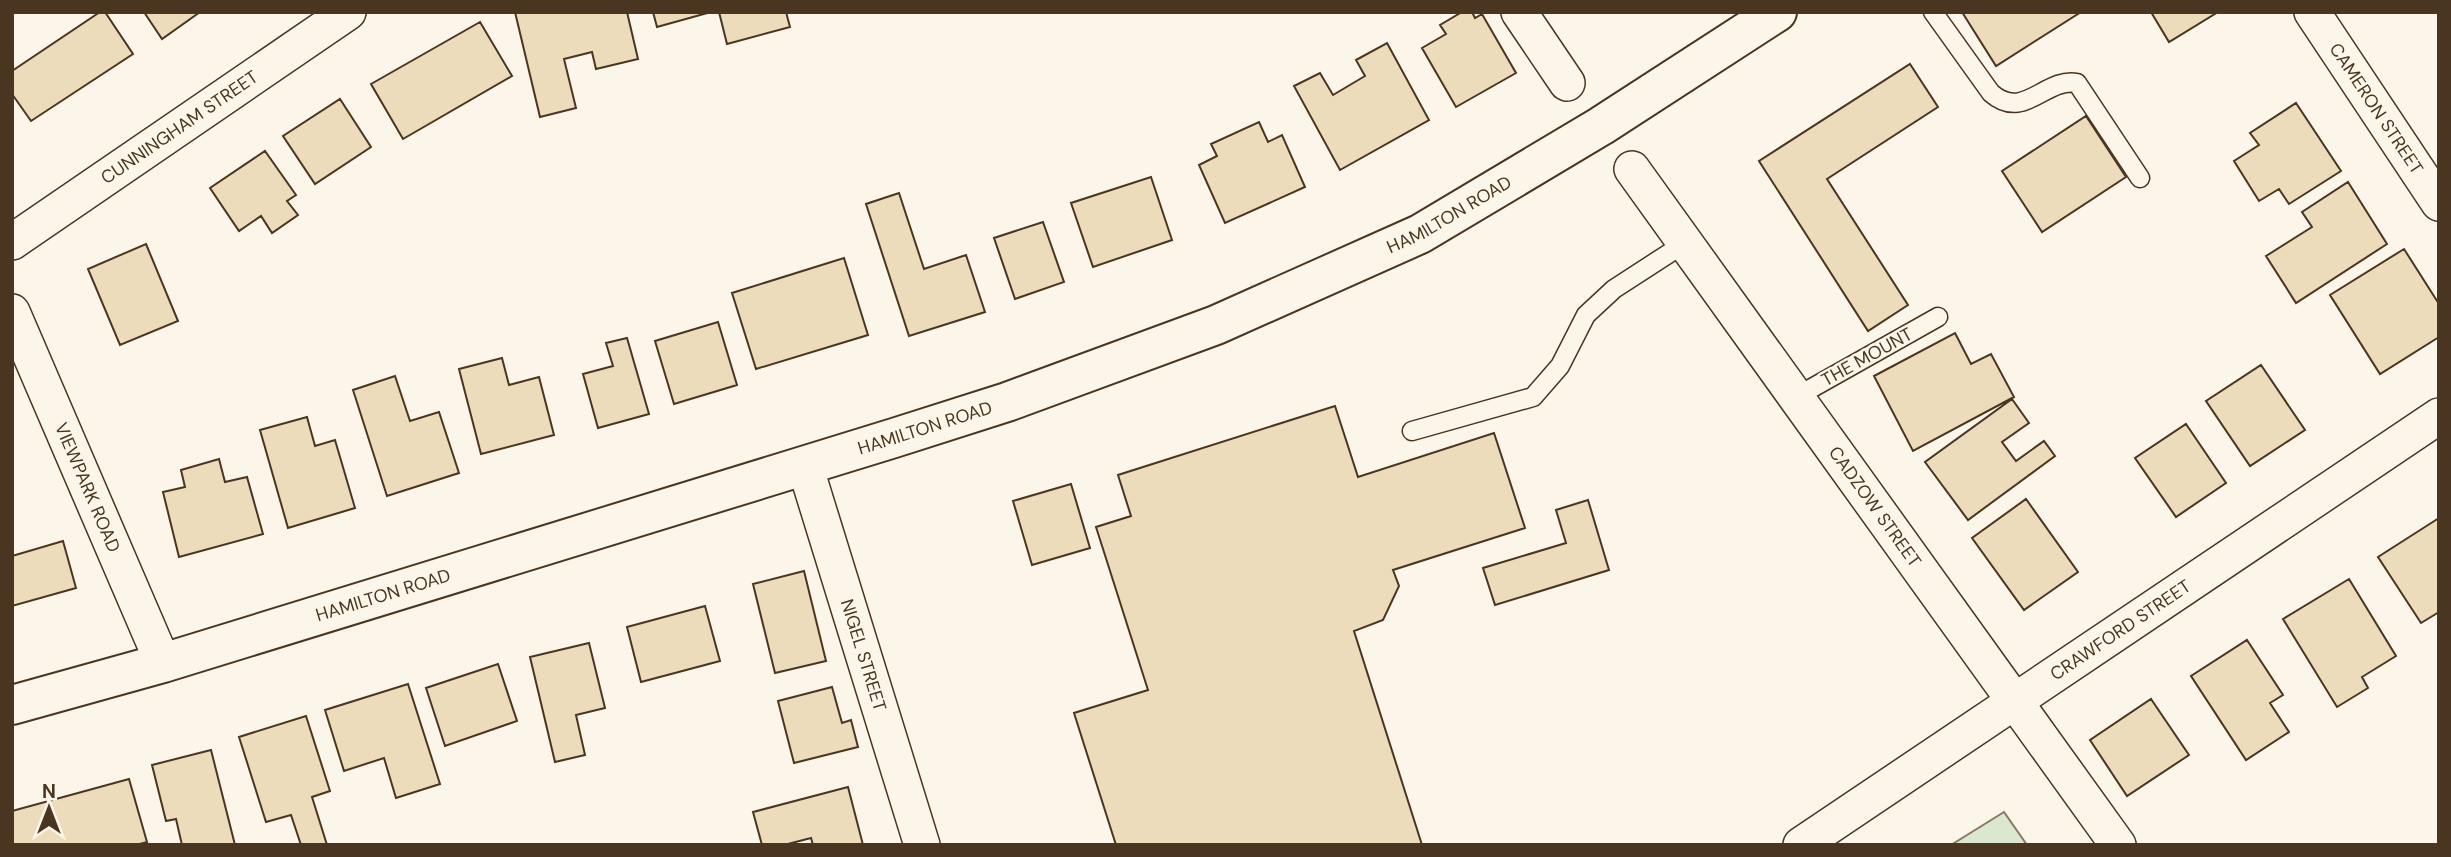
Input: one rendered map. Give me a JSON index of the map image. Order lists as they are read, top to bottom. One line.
{"streets":{"main road":["HAMILTON ROAD"],"street":["CAMERON STREET","CUNNINGHAM STREET","VIEWPARK ROAD","CADZOW STREET","CRAWFORD STREET","NIGEL STREET"],"lane":["THE MOUNT"]},"crossings":[["HAMILTON ROAD","VIEWPARK ROAD"],["HAMILTON ROAD","NIGEL STREET"],["THE MOUNT","CADZOW STREET"],["CADZOW STREET","CRAWFORD STREET"]],"north":"top"}
